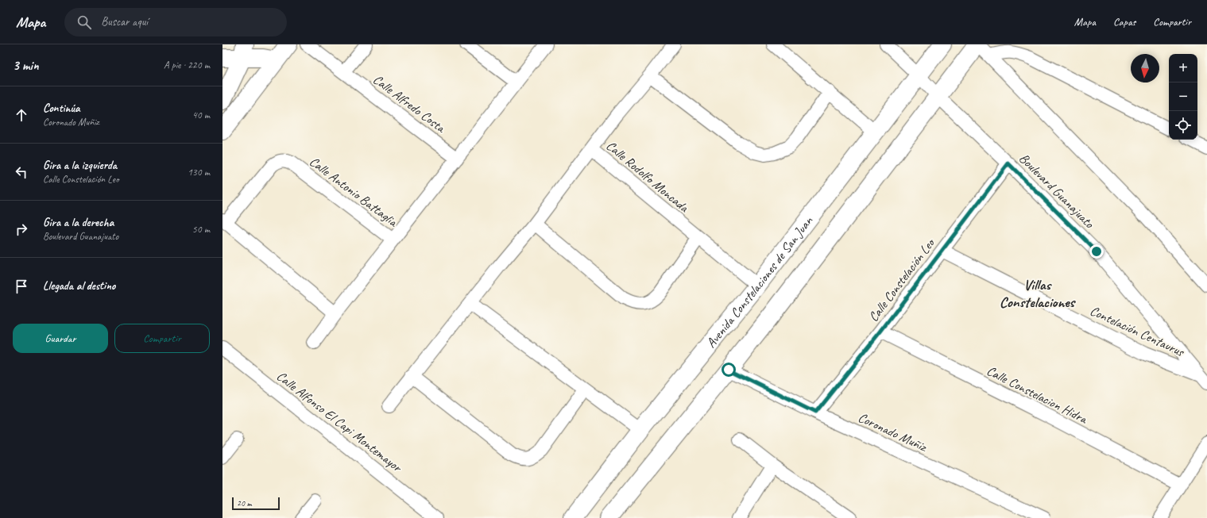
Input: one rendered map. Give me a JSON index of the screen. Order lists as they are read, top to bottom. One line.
{"streets":{"street":["Calle Alfredo Costa","Calle Rodolfo Moncada","Boulevard Guanajuato","Calle Antonio Battaglia","Calle Constelación Leo","Avenida Constelaciones de San Juan","Contelación Centaurus","Calle Constelacion Hidra","Calle Alfonso El Capi Montemayor","Coronado Muñiz"]},"crossings":[["Calle Rodolfo Moncada","Avenida Constelaciones de San Juan"],["Boulevard Guanajuato","Calle Constelación Leo"],["Boulevard Guanajuato","Avenida Constelaciones de San Juan"],["Boulevard Guanajuato","Contelación Centaurus"],["Calle Constelación Leo","Contelación Centaurus"],["Calle Constelación Leo","Calle Constelacion Hidra"],["Calle Constelación Leo","Coronado Muñiz"]],"districts":["Villas Constelaciones"],"scale_bar":"20 m","north":"bottom","page":{"header":"Mapa","search":"Buscar aquí","nav":["Mapa","Capas","Compartir"],"heading":["3 min","A pie · 220 m"],"map_buttons":["+","−"],"list":[["Continúa","Coronado Muñiz","40 m"],["Gira a la izquierda","Calle Constelación Leo","130 m"],["Gira a la derecha","Boulevard Guanajuato","50 m"],"Llegada al destino"],"buttons":["Guardar","Compartir"],"scale":"20 m"}}
